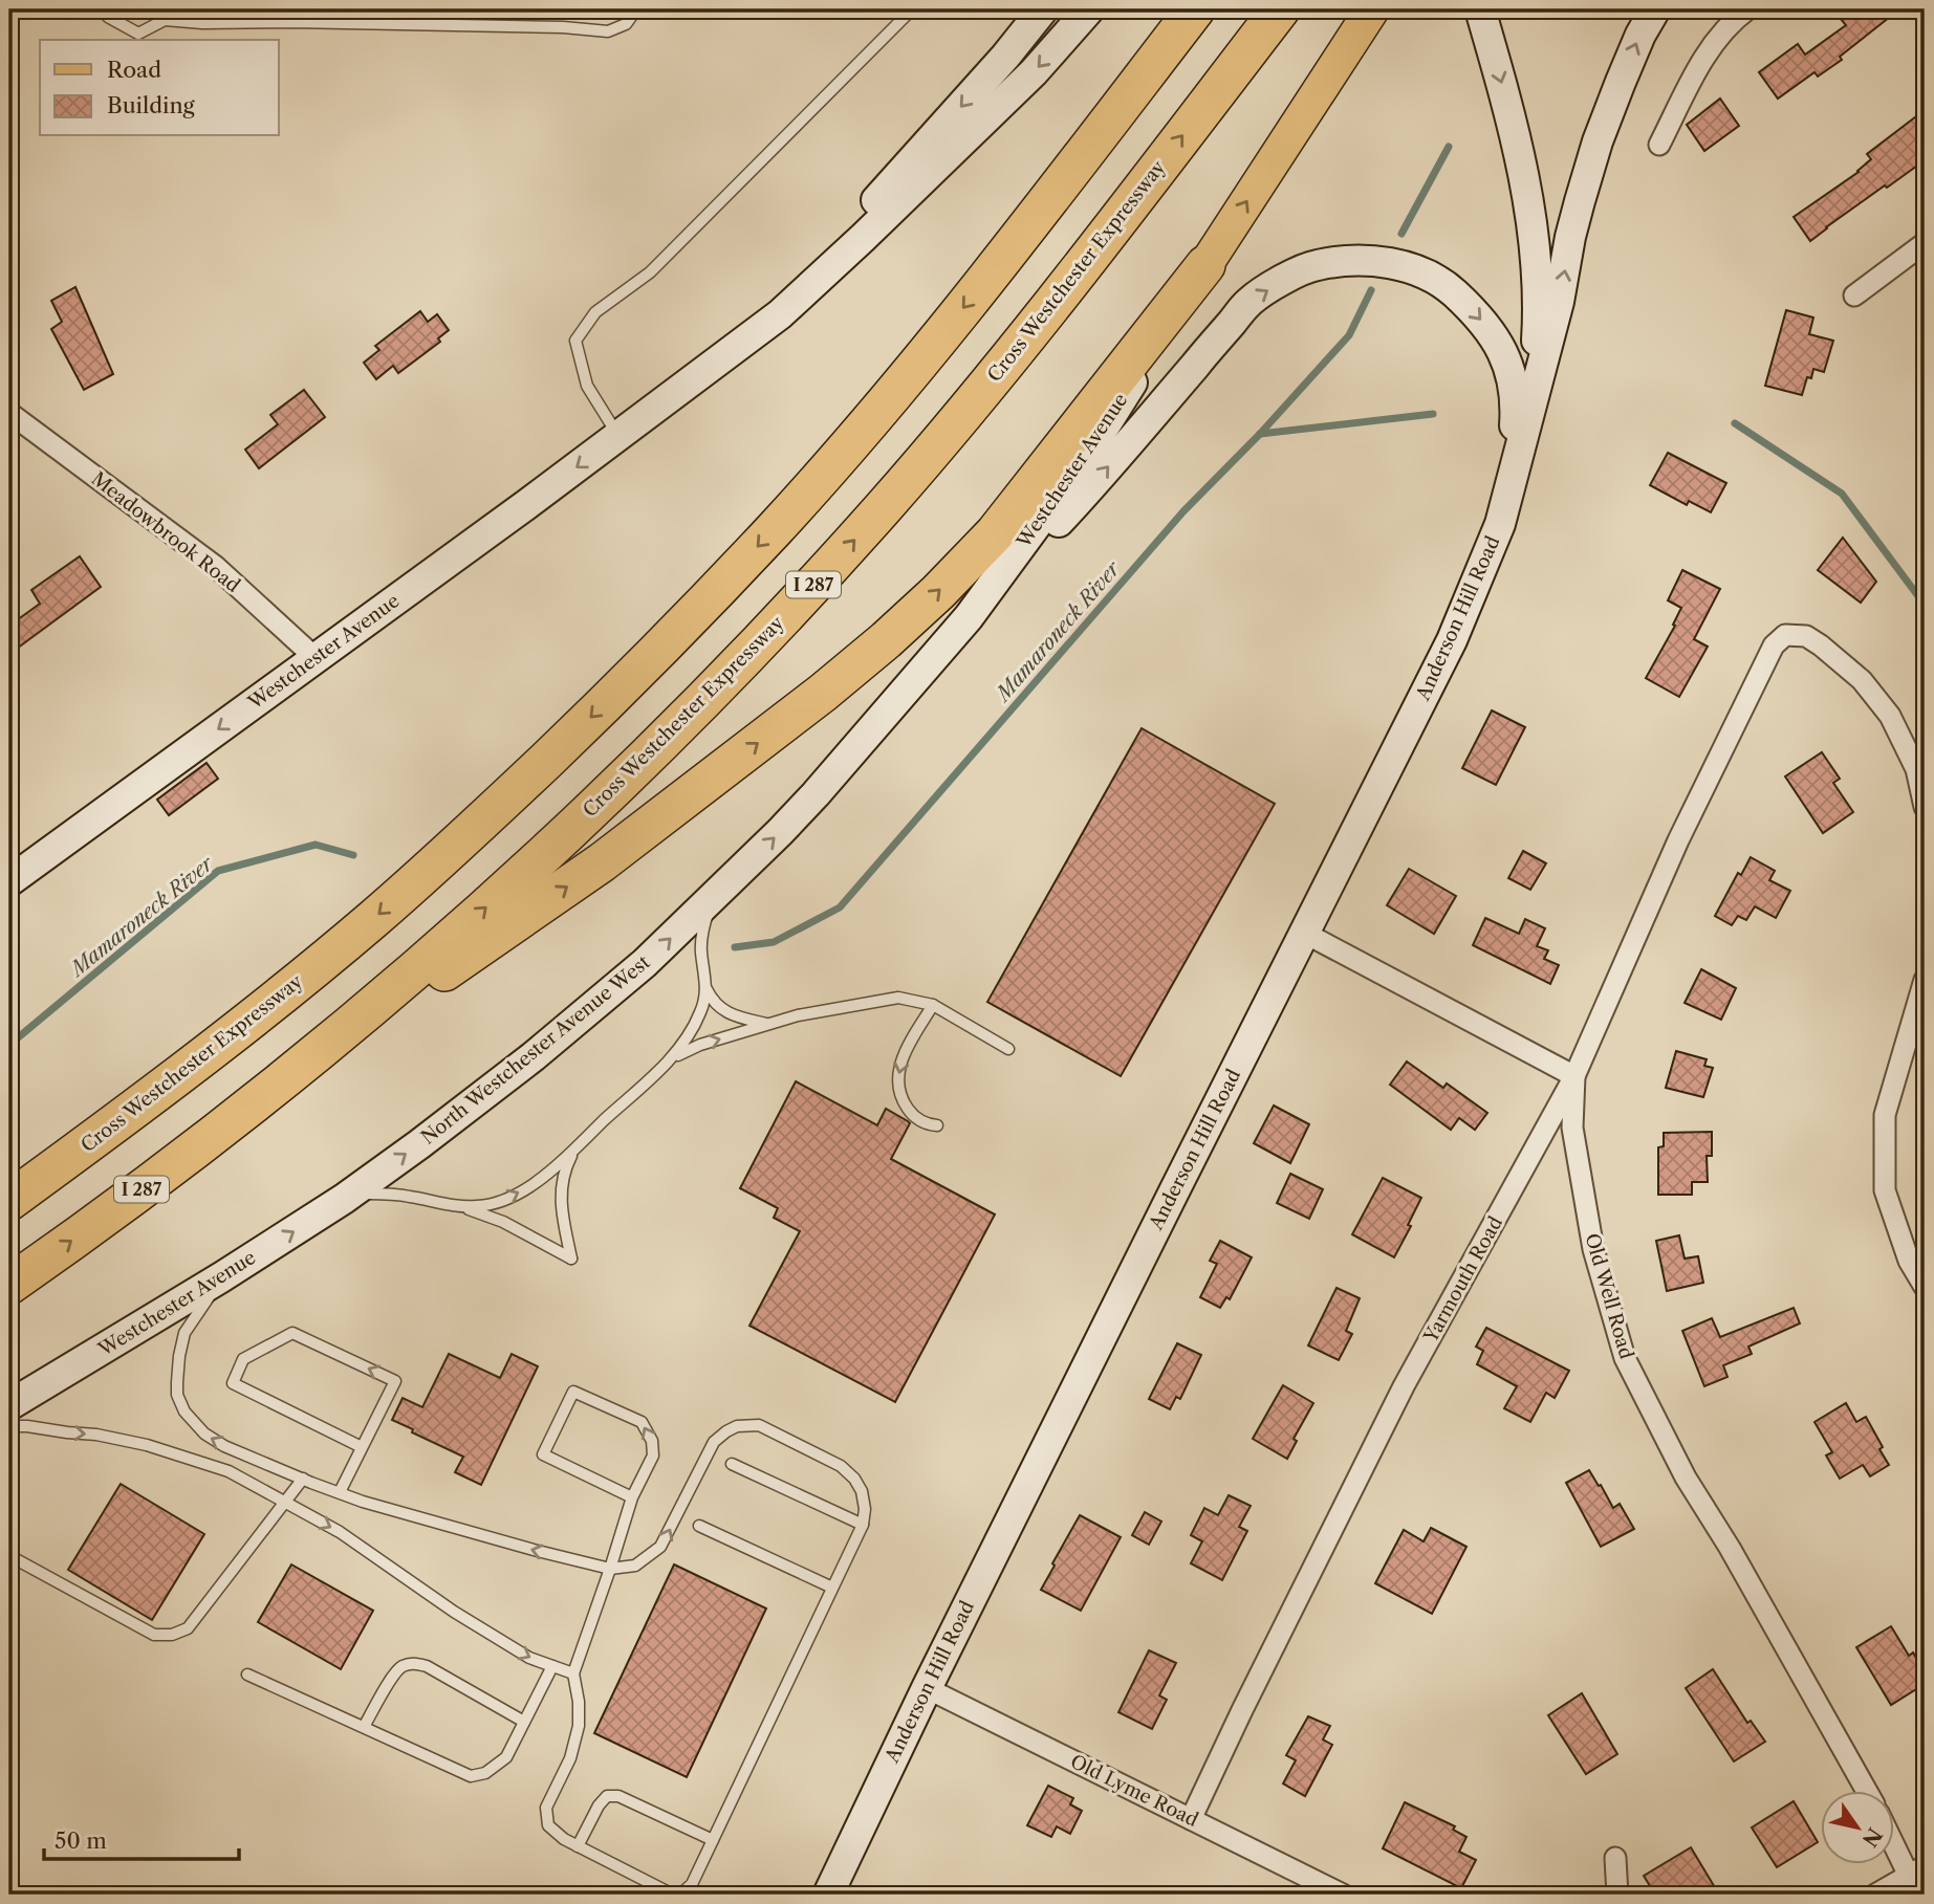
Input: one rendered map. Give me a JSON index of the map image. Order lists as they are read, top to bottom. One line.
{"streets":{"highway":["Cross Westchester Expressway","I 287"],"main road":["Westchester Avenue","Anderson Hill Road","North Westchester Avenue West"],"street":["Meadowbrook Road","Yarmouth Road","Old Well Road","Old Lyme Road"]},"crossings":[["Westchester Avenue","Meadowbrook Road"],["Westchester Avenue","North Westchester Avenue West"],["Anderson Hill Road","Old Lyme Road"],["Yarmouth Road","Old Well Road"],["Yarmouth Road","Old Lyme Road"]],"one_way":["North Westchester Avenue West"],"water":["Mamaroneck River"],"legend":["Road","Building"],"scale_bar":"50 m","north":"bottom right"}
